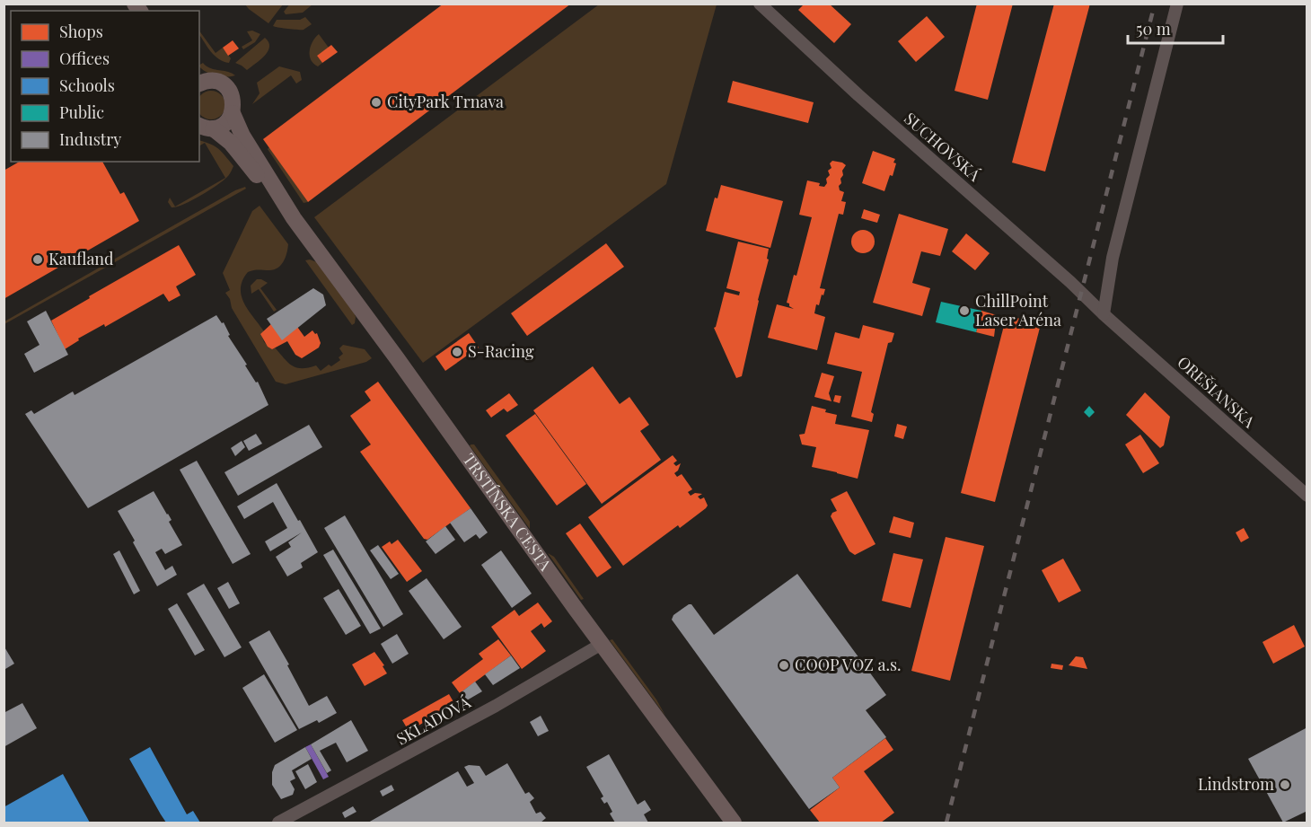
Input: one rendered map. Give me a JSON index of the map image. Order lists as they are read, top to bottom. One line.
{"streets":{"main road":["TRSTÍNSKA CESTA"],"street":["SUCHOVSKÁ","OREŠIANSKA","SKLADOVÁ"]},"crossings":[["SUCHOVSKÁ","OREŠIANSKA"],["TRSTÍNSKA CESTA","SKLADOVÁ"]],"places":["CityPark Trnava","Kaufland","ChillPoint Laser Aréna","S-Racing","COOP VOZ a.s.","Lindstrom"],"legend":["Shops","Offices","Schools","Public","Industry"],"scale_bar":"50 m"}
